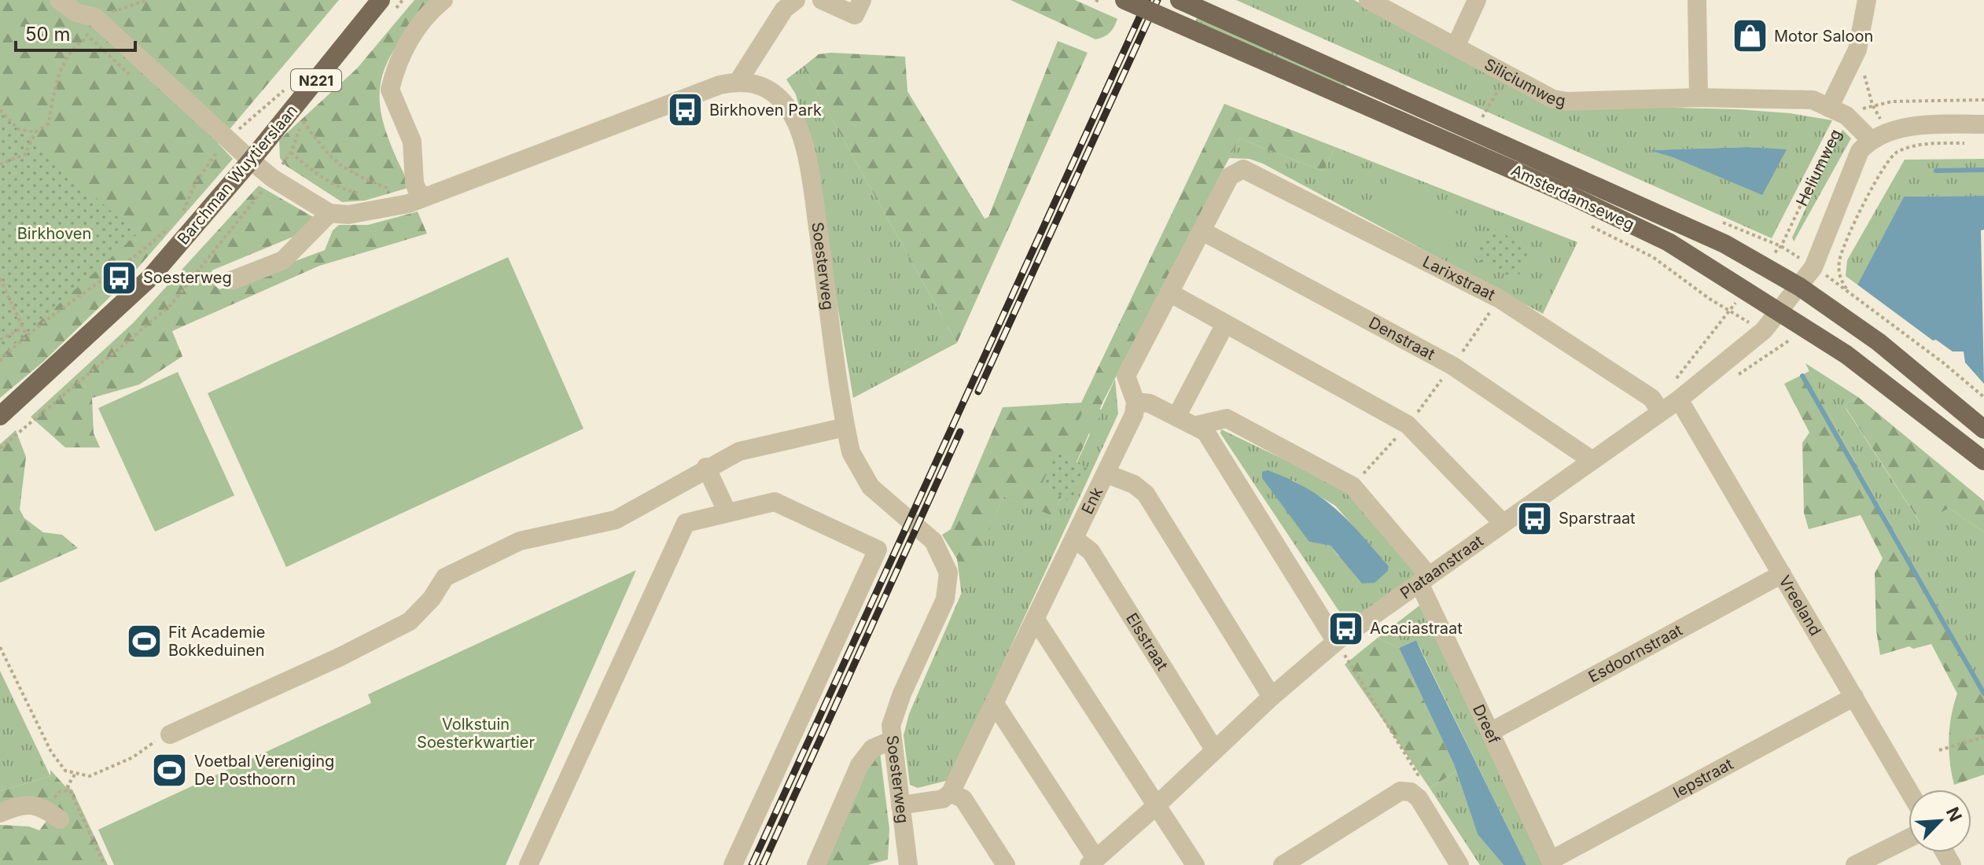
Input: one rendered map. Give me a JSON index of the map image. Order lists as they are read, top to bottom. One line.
{"streets":{"main road":["N221","Barchman Wuytierslaan","Amsterdamseweg"],"street":["Siliciumweg","Heliumweg","Soesterweg","Larixstraat","Denstraat","Enk","Plataanstraat","Vreeland","Elsstraat","Esdoornstraat","Dreef","Iepstraat"]},"crossings":[["Siliciumweg","Heliumweg"],["Heliumweg","Amsterdamseweg"],["Heliumweg","Plataanstraat"],["Amsterdamseweg","Plataanstraat"],["Larixstraat","Denstraat"],["Larixstraat","Plataanstraat"],["Denstraat","Plataanstraat"],["Enk","Elsstraat"],["Plataanstraat","Vreeland"],["Plataanstraat","Elsstraat"],["Plataanstraat","Dreef"],["Vreeland","Esdoornstraat"],["Vreeland","Iepstraat"],["Esdoornstraat","Dreef"],["Dreef","Iepstraat"]],"parks":["Birkhoven","Volkstuin Soesterkwartier"],"places":{"shop":["Motor Saloon"],"bus stop":["Birkhoven Park","Soesterweg","Sparstraat","Acaciastraat"],"sports":["Fit Academie Bokkeduinen","Voetbal Vereniging De Posthoorn"]},"scale_bar":"50 m","north":"top right"}
